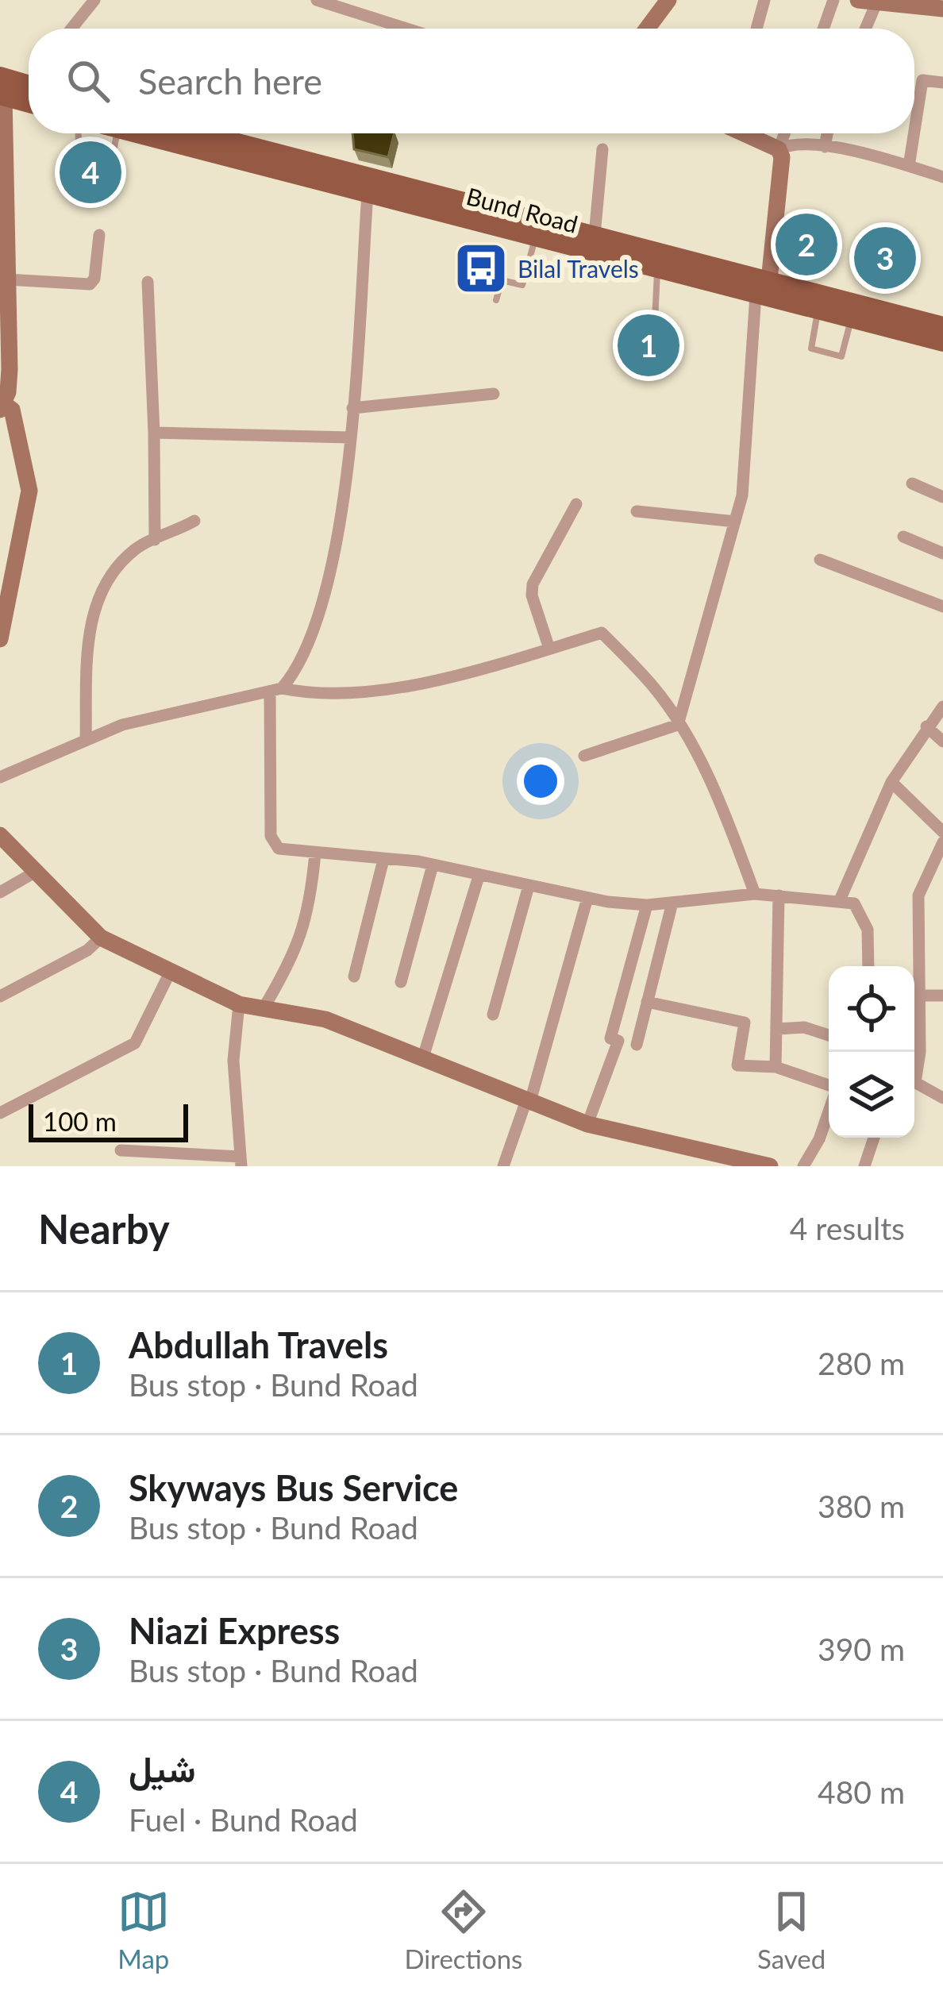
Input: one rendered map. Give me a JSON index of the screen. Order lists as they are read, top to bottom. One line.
{"streets":{"main road":["Bund Road"]},"places":{"bus stop":["Bilal Travels"]},"scale_bar":"100 m","page":{"search":"Search here","pins":["4","2","3","1"],"scale":"100 m","heading":["Nearby","4 results"],"list":[{"mark":"1","name":"Abdullah Travels","note":"Bus stop · Bund Road","value":"280 m"},{"mark":"2","name":"Skyways Bus Service","note":"Bus stop · Bund Road","value":"380 m"},{"mark":"3","name":"Niazi Express","note":"Bus stop · Bund Road","value":"390 m"},{"mark":"4","name":"شیل","note":"Fuel · Bund Road","value":"480 m"}],"nav":["Map","Directions","Saved"]}}
